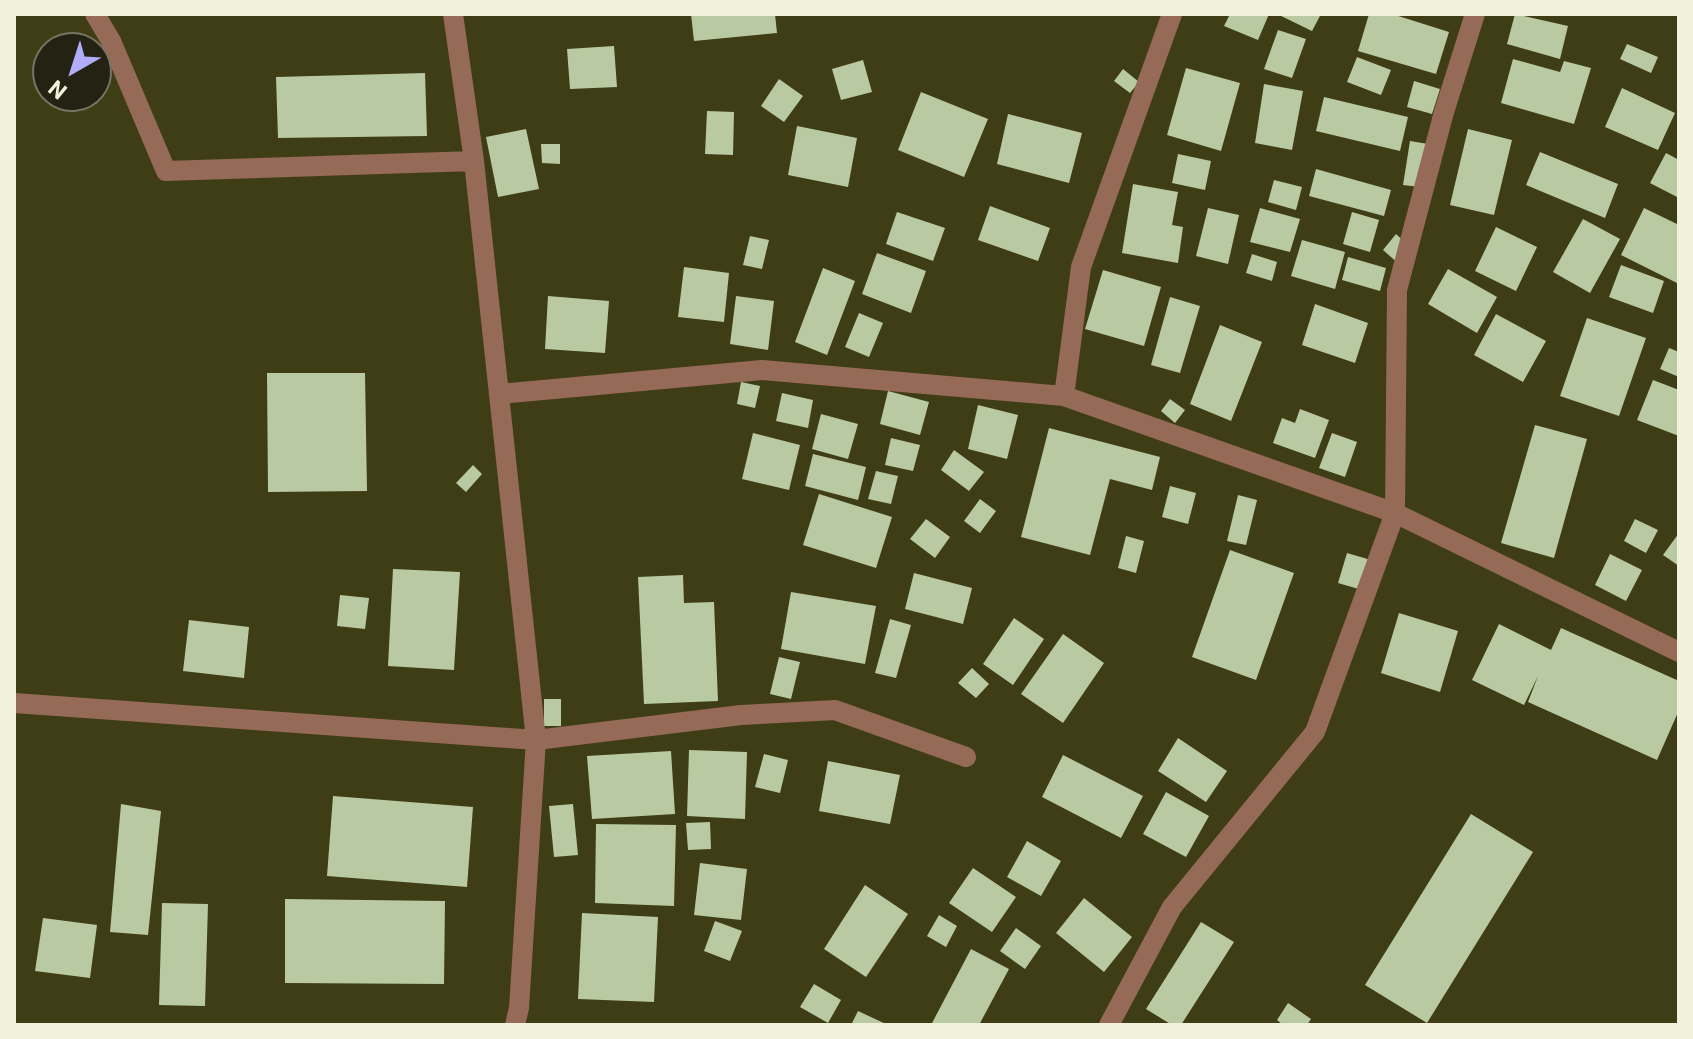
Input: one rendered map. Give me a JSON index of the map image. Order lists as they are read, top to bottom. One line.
{"north":"bottom left"}
